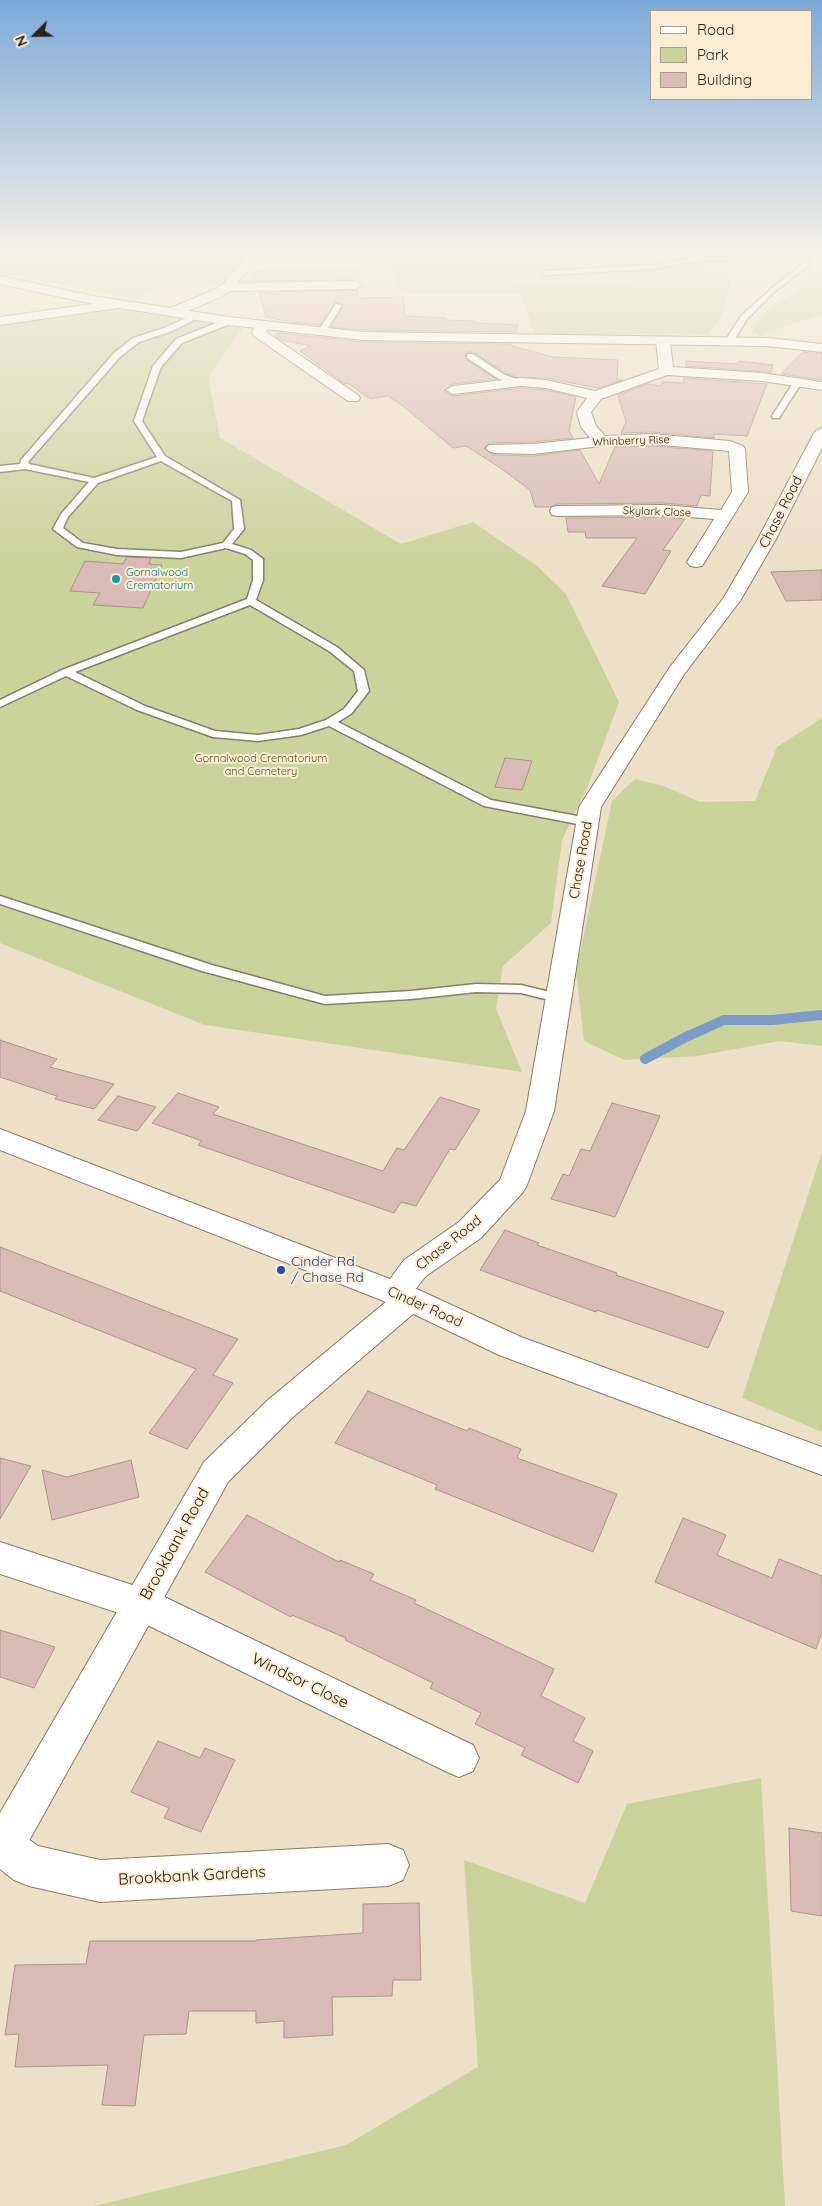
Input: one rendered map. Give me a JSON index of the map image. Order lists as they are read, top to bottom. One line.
{"streets":{"street":["Whinberry Rise","Skylark Close","Chase Road","Cinder Road","Brookbank Road","Windsor Close","Brookbank Gardens"]},"crossings":[["Whinberry Rise","Skylark Close"],["Chase Road","Cinder Road"],["Chase Road","Brookbank Road"],["Cinder Road","Brookbank Road"],["Brookbank Road","Windsor Close"],["Brookbank Road","Brookbank Gardens"]],"parks":["Gornalwood Crematorium and Cemetery"],"places":["Gornalwood Crematorium","Cinder Rd / Chase Rd"],"legend":["Road","Park","Building"],"north":"bottom left"}
